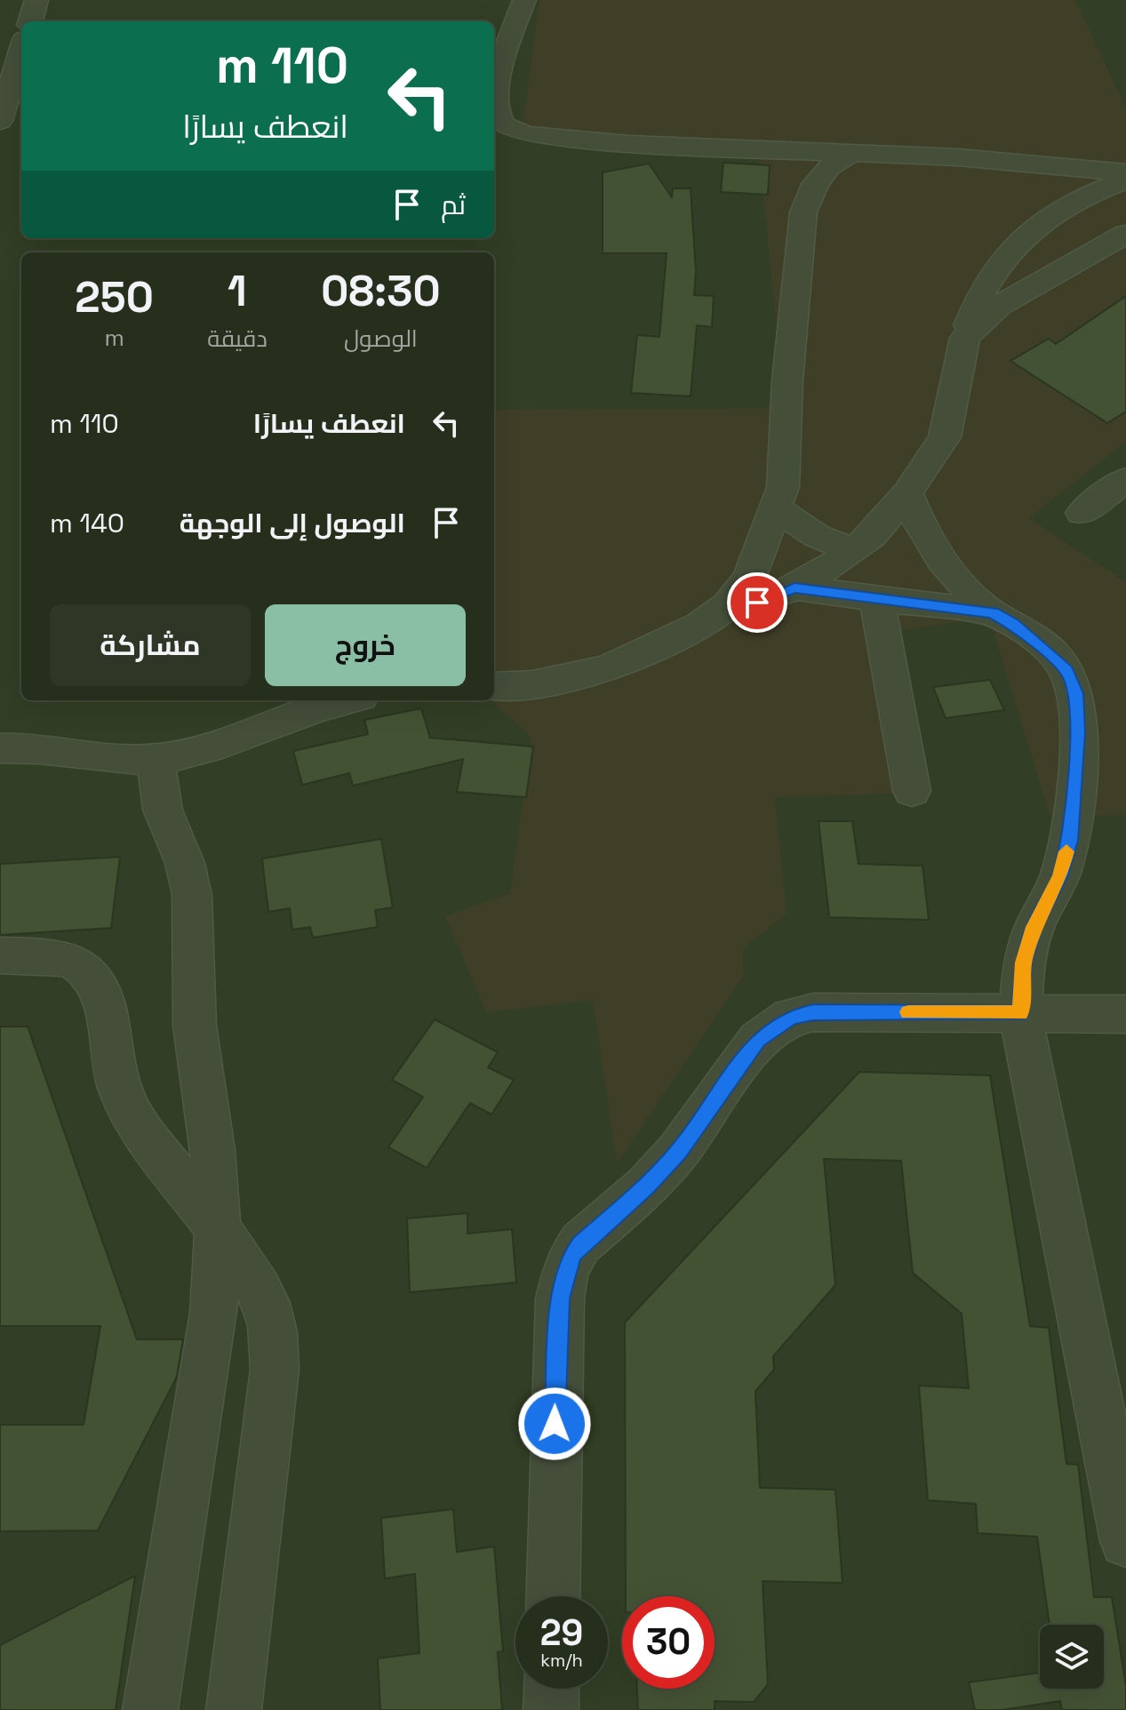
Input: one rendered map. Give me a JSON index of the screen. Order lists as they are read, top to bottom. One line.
{"page":{"turn":["110 m","انعطف يسارًا"],"then":"ثم","eta":["08:30","الوصول","1","دقيقة","250","m"],"list":[{"name":"انعطف يسارًا","value":"110 m"},{"name":"الوصول إلى الوجهة","value":"140 m"}],"buttons":["خروج","مشاركة"],"speed":"29 km/h","limit":"30"}}
